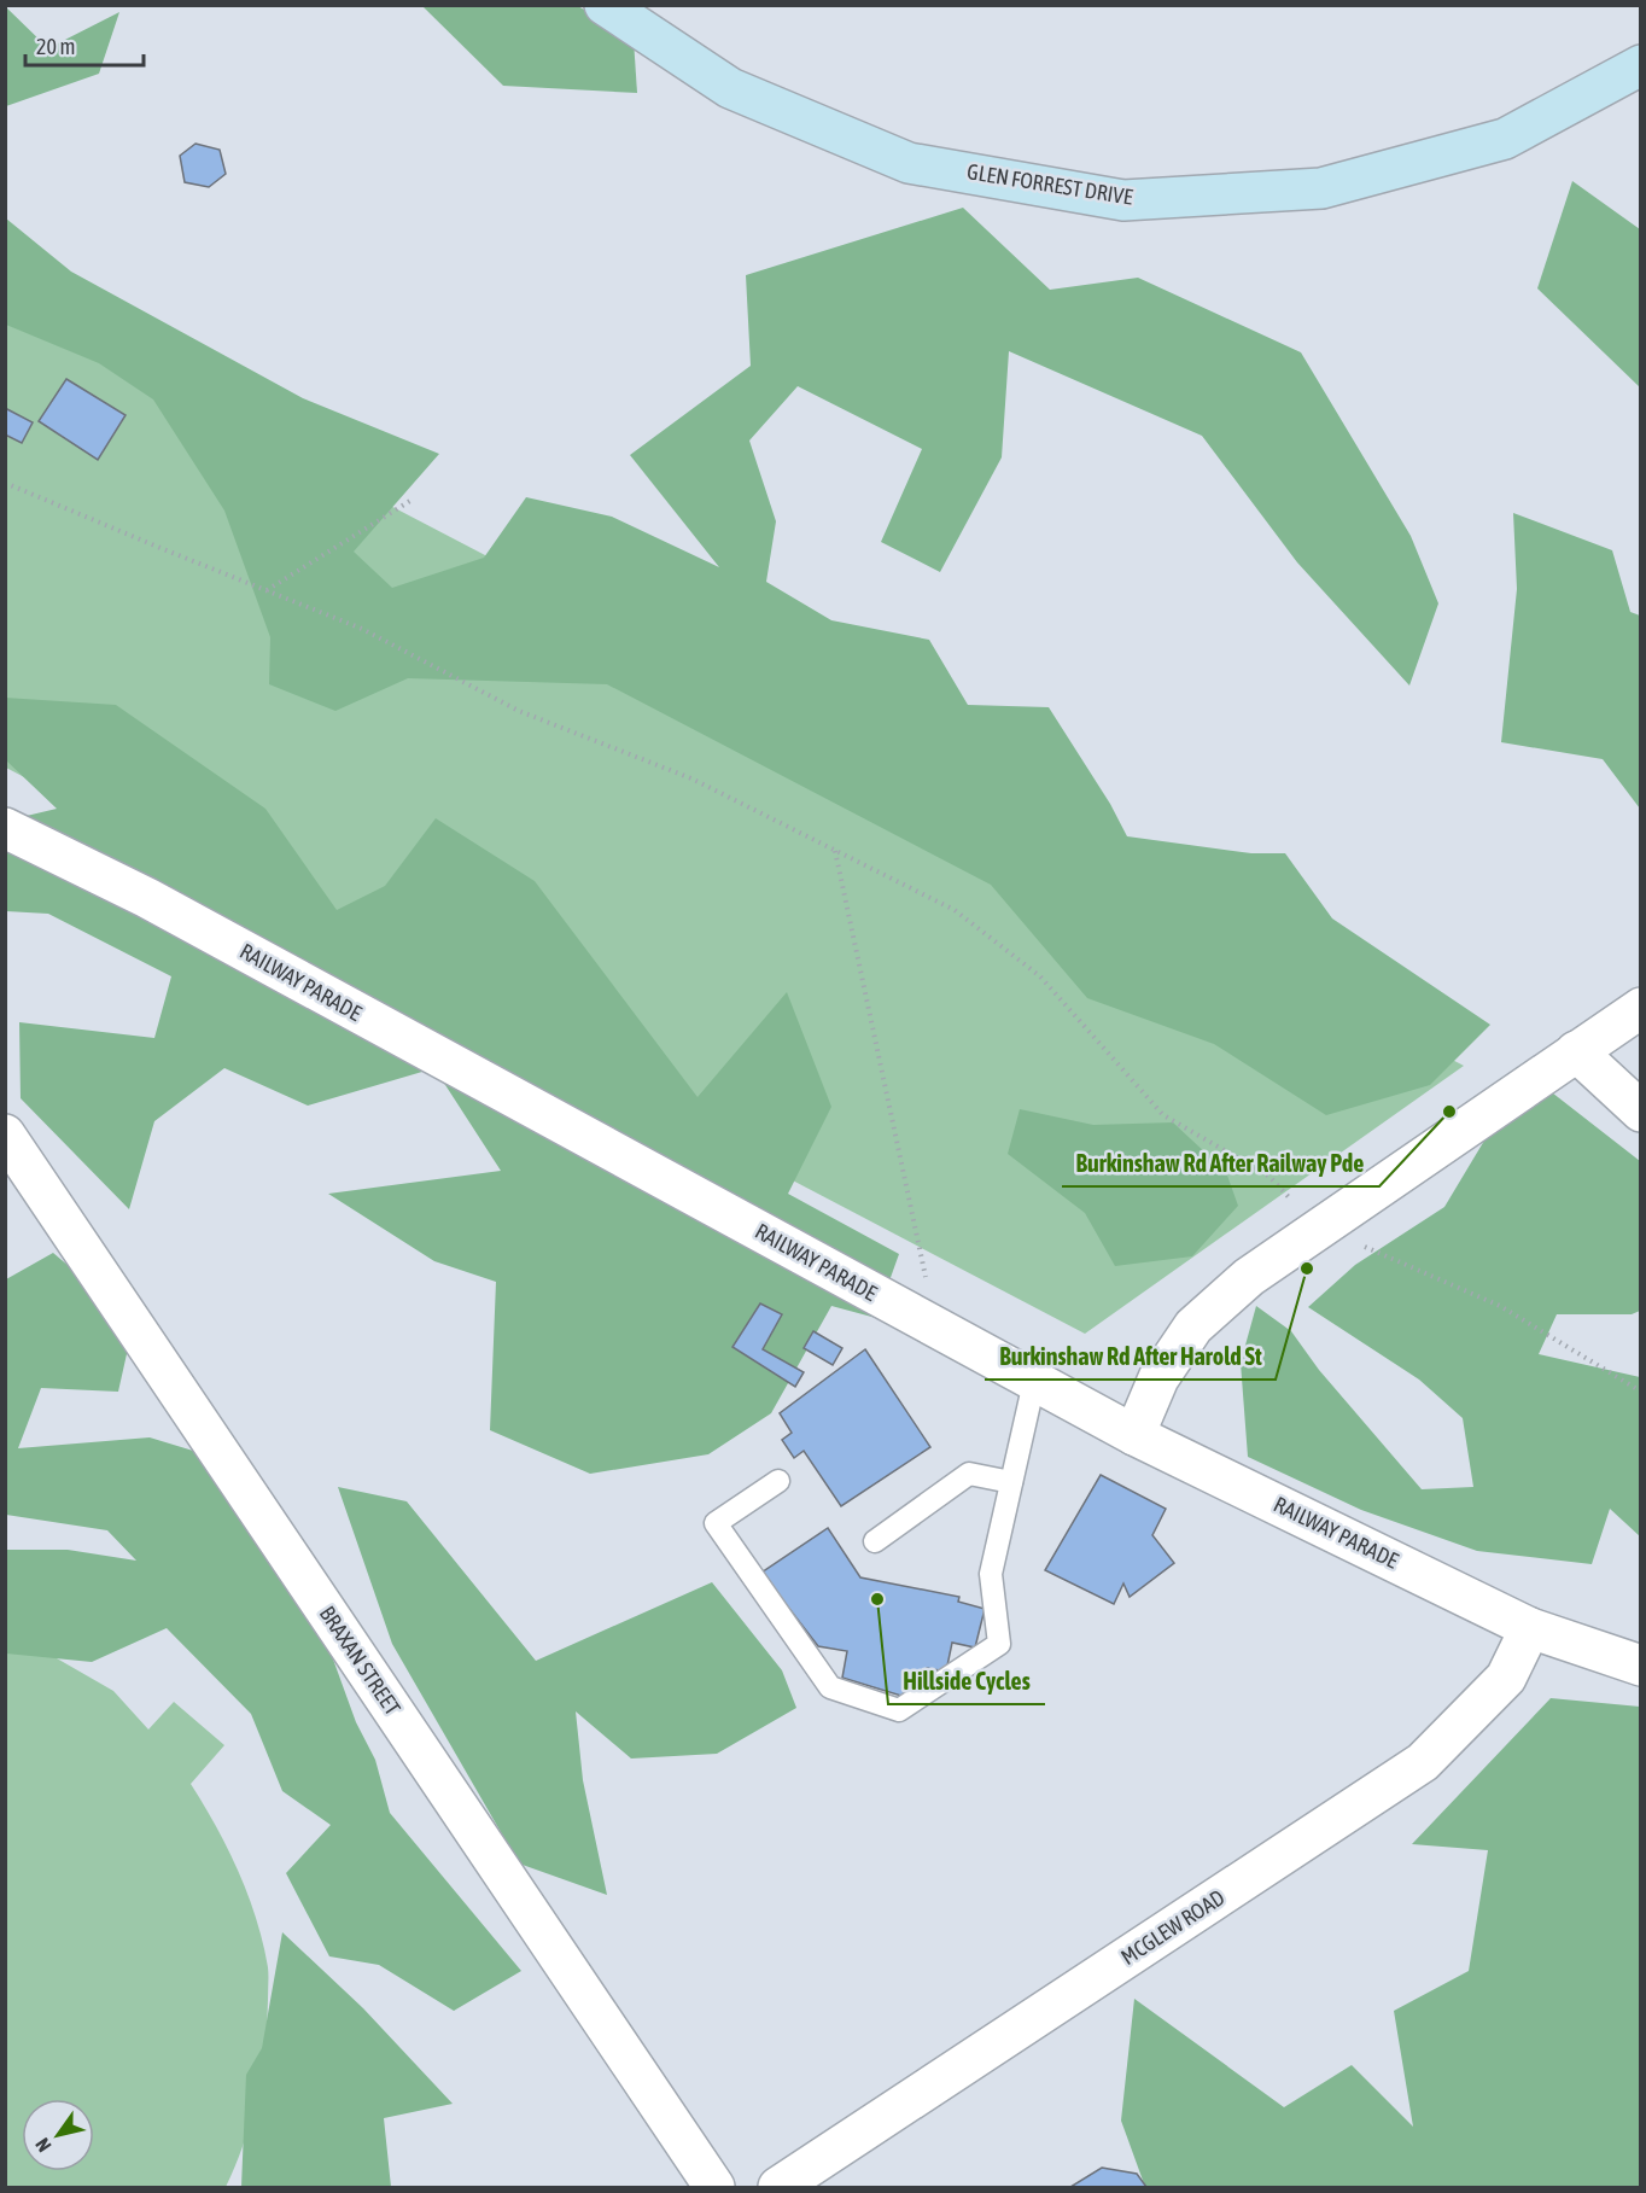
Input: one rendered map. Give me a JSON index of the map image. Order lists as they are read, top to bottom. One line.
{"streets":{"street":["GLEN FORREST DRIVE","RAILWAY PARADE","BRAXAN STREET","MCGLEW ROAD"]},"crossings":[["RAILWAY PARADE","MCGLEW ROAD"]],"places":["Burkinshaw Rd After Railway Pde","Burkinshaw Rd After Harold St","Hillside Cycles"],"scale_bar":"20 m","north":"bottom left"}
